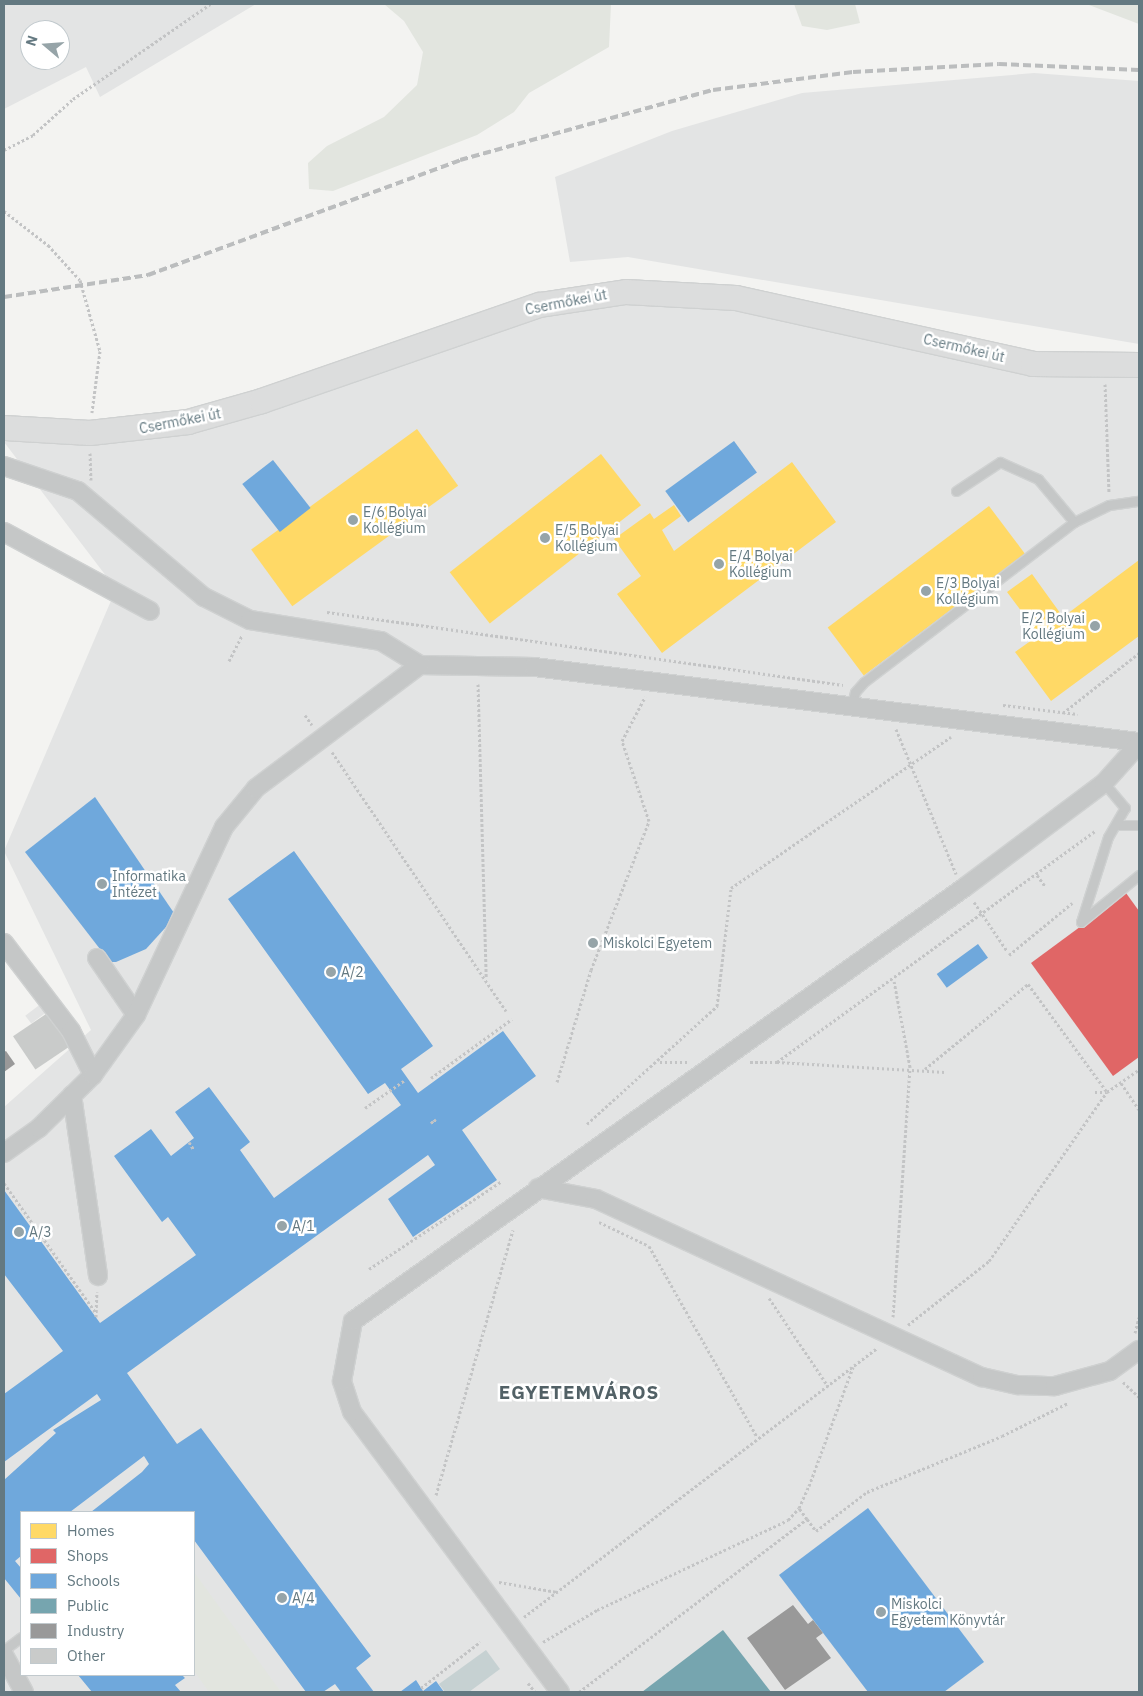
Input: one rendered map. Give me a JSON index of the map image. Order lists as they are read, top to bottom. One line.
{"streets":{"main road":["Csermőkei út"]},"districts":["EGYETEMVÁROS"],"places":["E/6 Bolyai Kollégium","E/5 Bolyai Kollégium","E/4 Bolyai Kollégium","E/3 Bolyai Kollégium","E/2 Bolyai Kollégium","Informatika Intézet","Miskolci Egyetem","A/2","A/1","A/3","A/4","Miskolci Egyetem Könyvtár"],"legend":["Homes","Shops","Schools","Public","Industry","Other"],"north":"left"}
